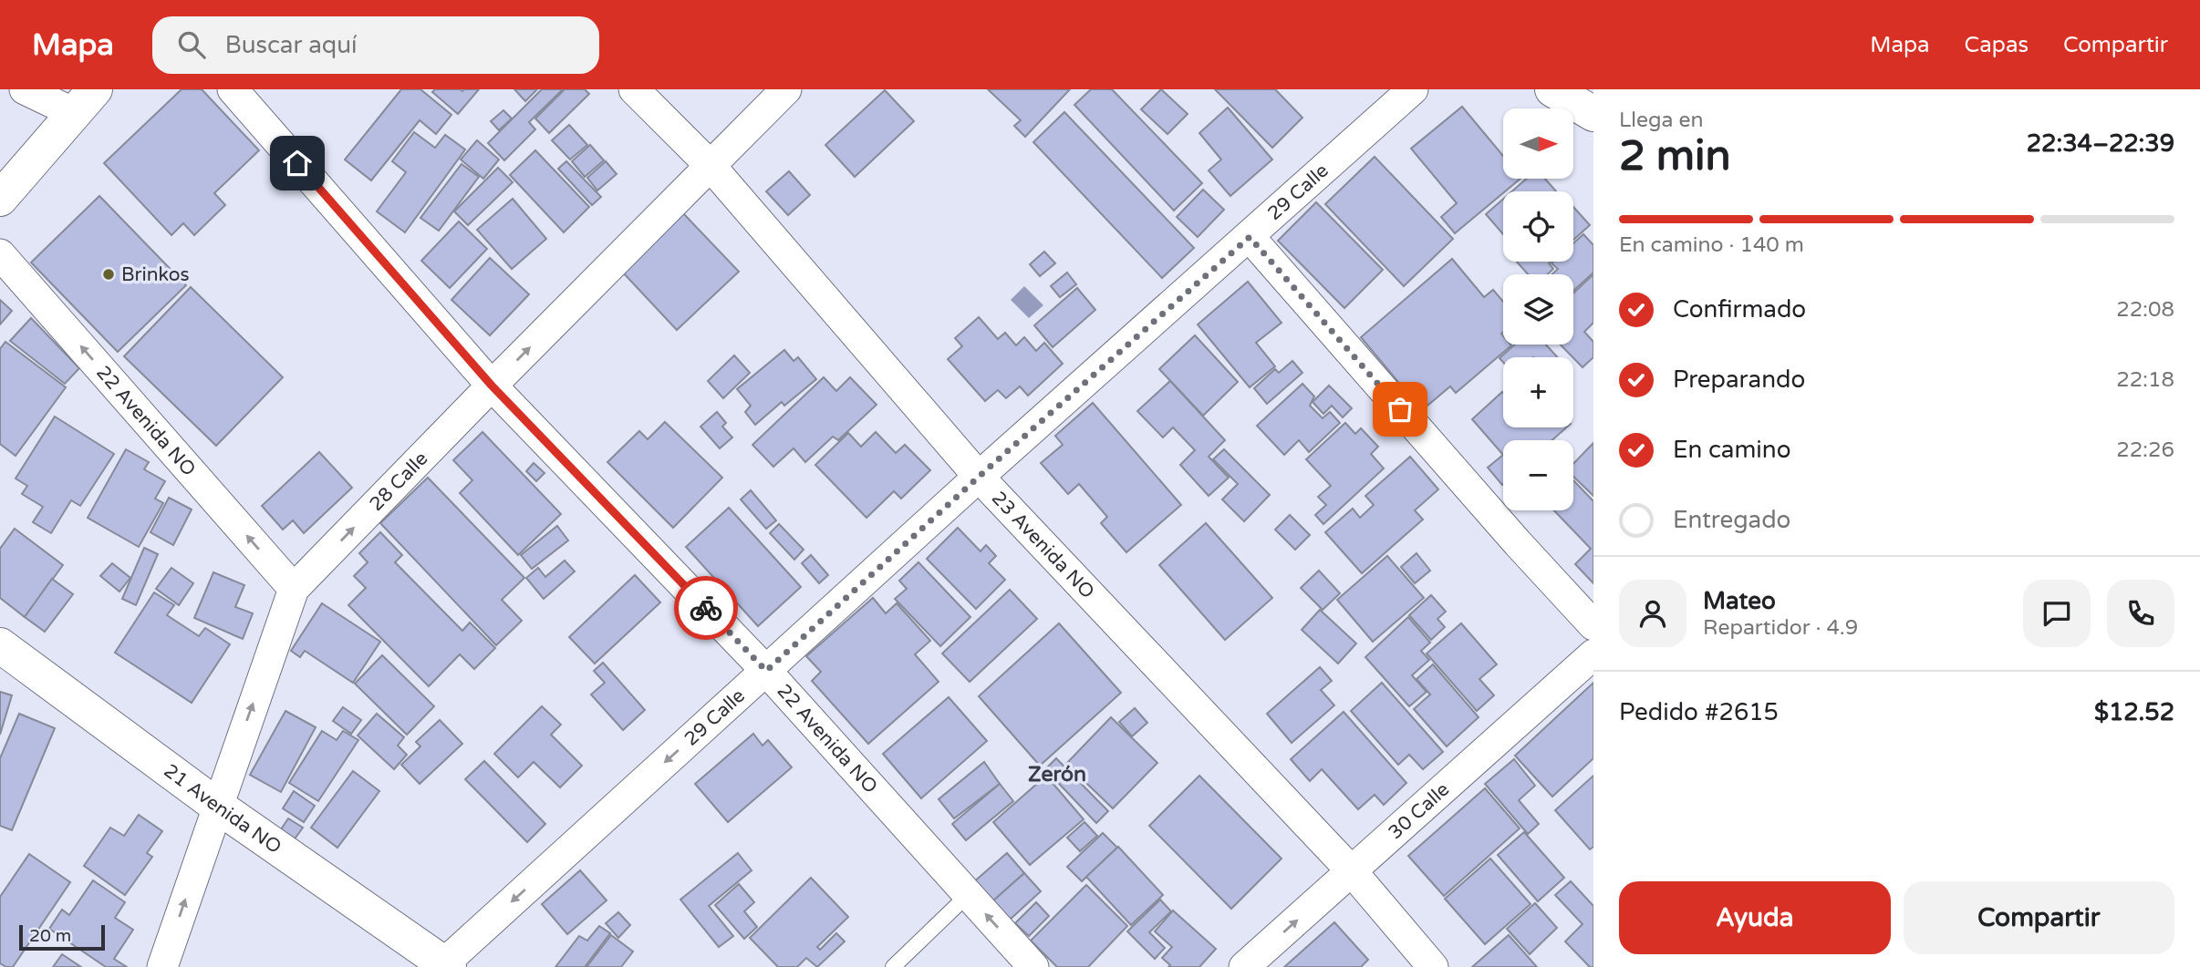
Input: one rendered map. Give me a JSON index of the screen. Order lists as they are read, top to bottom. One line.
{"streets":{"street":["29 Calle","22 Avenida NO","28 Calle","23 Avenida NO","21 Avenida NO","30 Calle"]},"crossings":[["29 Calle","22 Avenida NO"],["29 Calle","23 Avenida NO"],["29 Calle","21 Avenida NO"],["22 Avenida NO","28 Calle"],["28 Calle","23 Avenida NO"],["28 Calle","21 Avenida NO"],["23 Avenida NO","30 Calle"]],"one_way":["28 Calle"],"districts":["Zerón"],"places":["Brinkos"],"scale_bar":"20 m","north":"right","page":{"header":"Mapa","search":"Buscar aquí","nav":["Mapa","Capas","Compartir"],"heading":["2 min","Llega en","22:34–22:39"],"panel":["Mateo","Repartidor · 4.9","Pedido #2615","$12.52"],"map_buttons":["+","−"],"bar":"En camino · 140 m","list":[["Confirmado","22:08"],["Preparando","22:18"],["En camino","22:26"],"Entregado"],"buttons":["Ayuda","Compartir"],"scale":"20 m"}}
